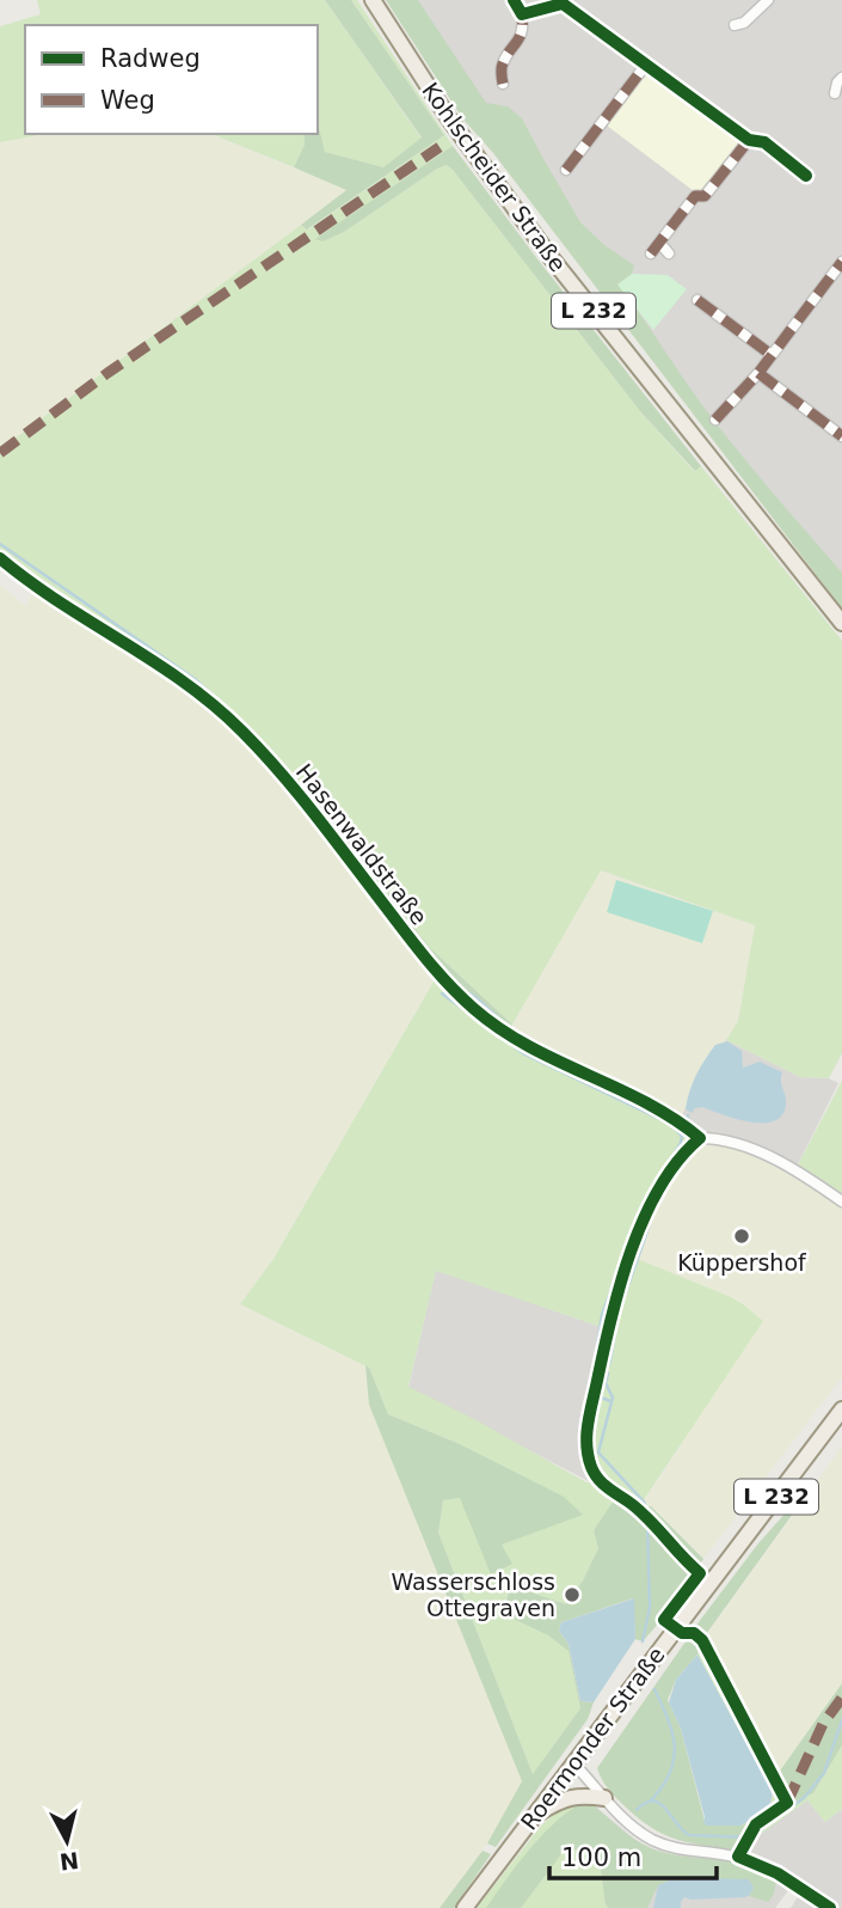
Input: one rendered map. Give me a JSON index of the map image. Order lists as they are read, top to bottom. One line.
{"streets":{"main road":["Kohlscheider Straße","L 232","Roermonder Straße"],"street":["Hasenwaldstraße"]},"places":["Küppershof","Wasserschloss Ottegraven"],"legend":["Radweg","Weg"],"scale_bar":"100 m","north":"bottom"}
